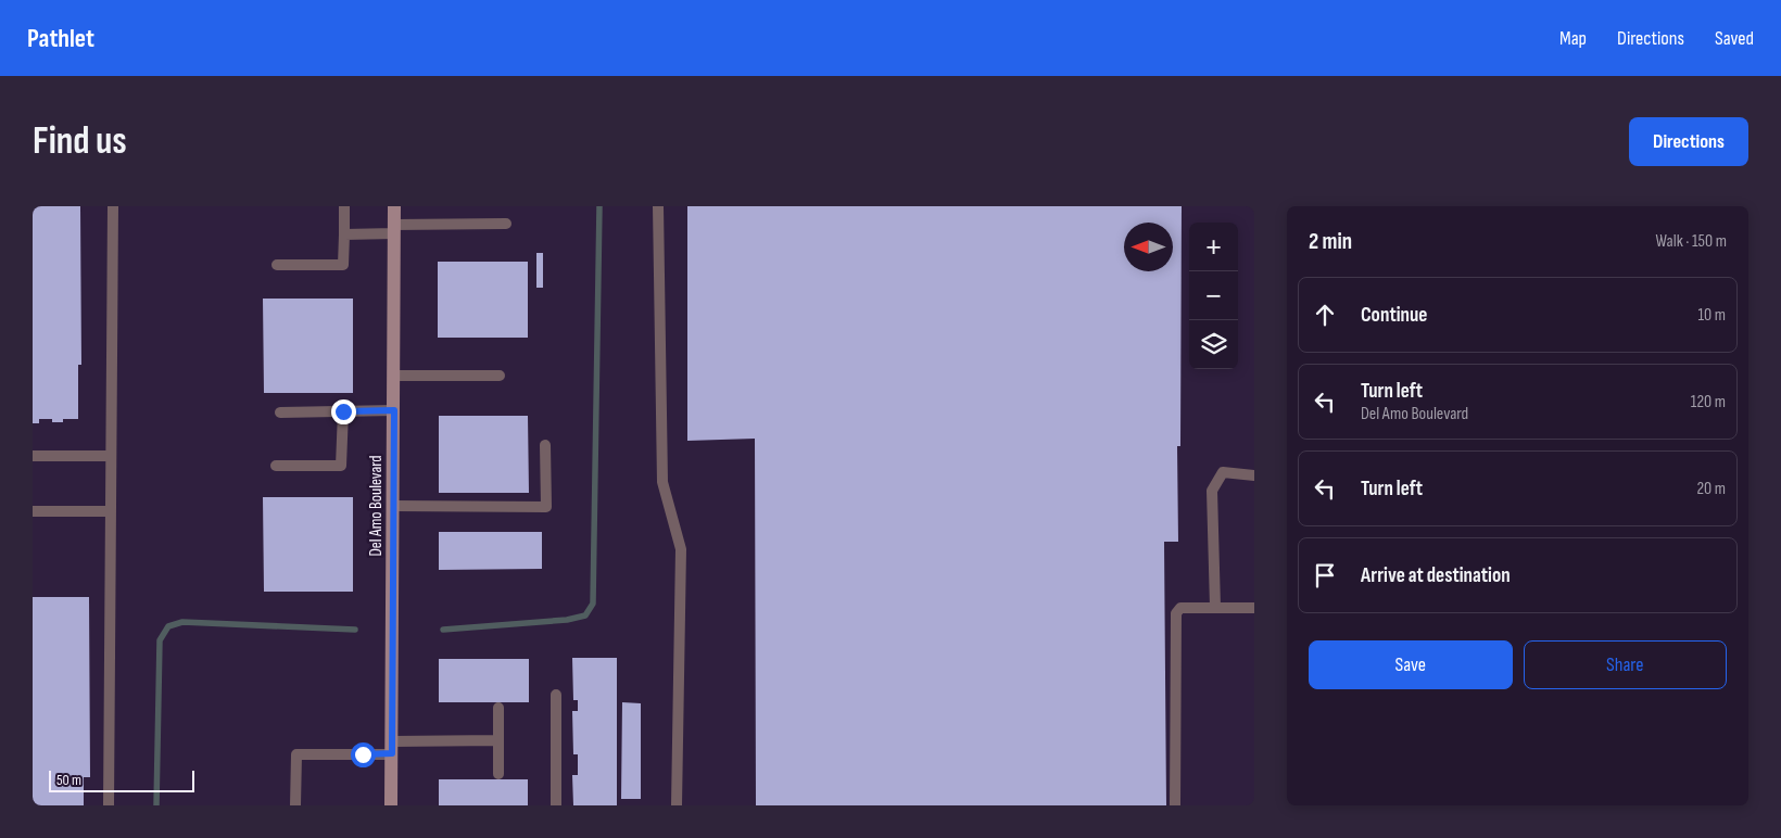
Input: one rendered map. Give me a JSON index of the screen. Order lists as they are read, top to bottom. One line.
{"streets":{"main road":["Del Amo Boulevard"]},"scale_bar":"50 m","north":"left","page":{"header":"Pathlet","nav":["Map","Directions","Saved"],"buttons":["Directions",["Save","Share"]],"title":"Find us","heading":["2 min","Walk · 150 m"],"map_buttons":["+","−"],"list":[["Continue","10 m"],["Turn left","Del Amo Boulevard","120 m"],["Turn left","20 m"],"Arrive at destination"],"scale":"50 m"}}
